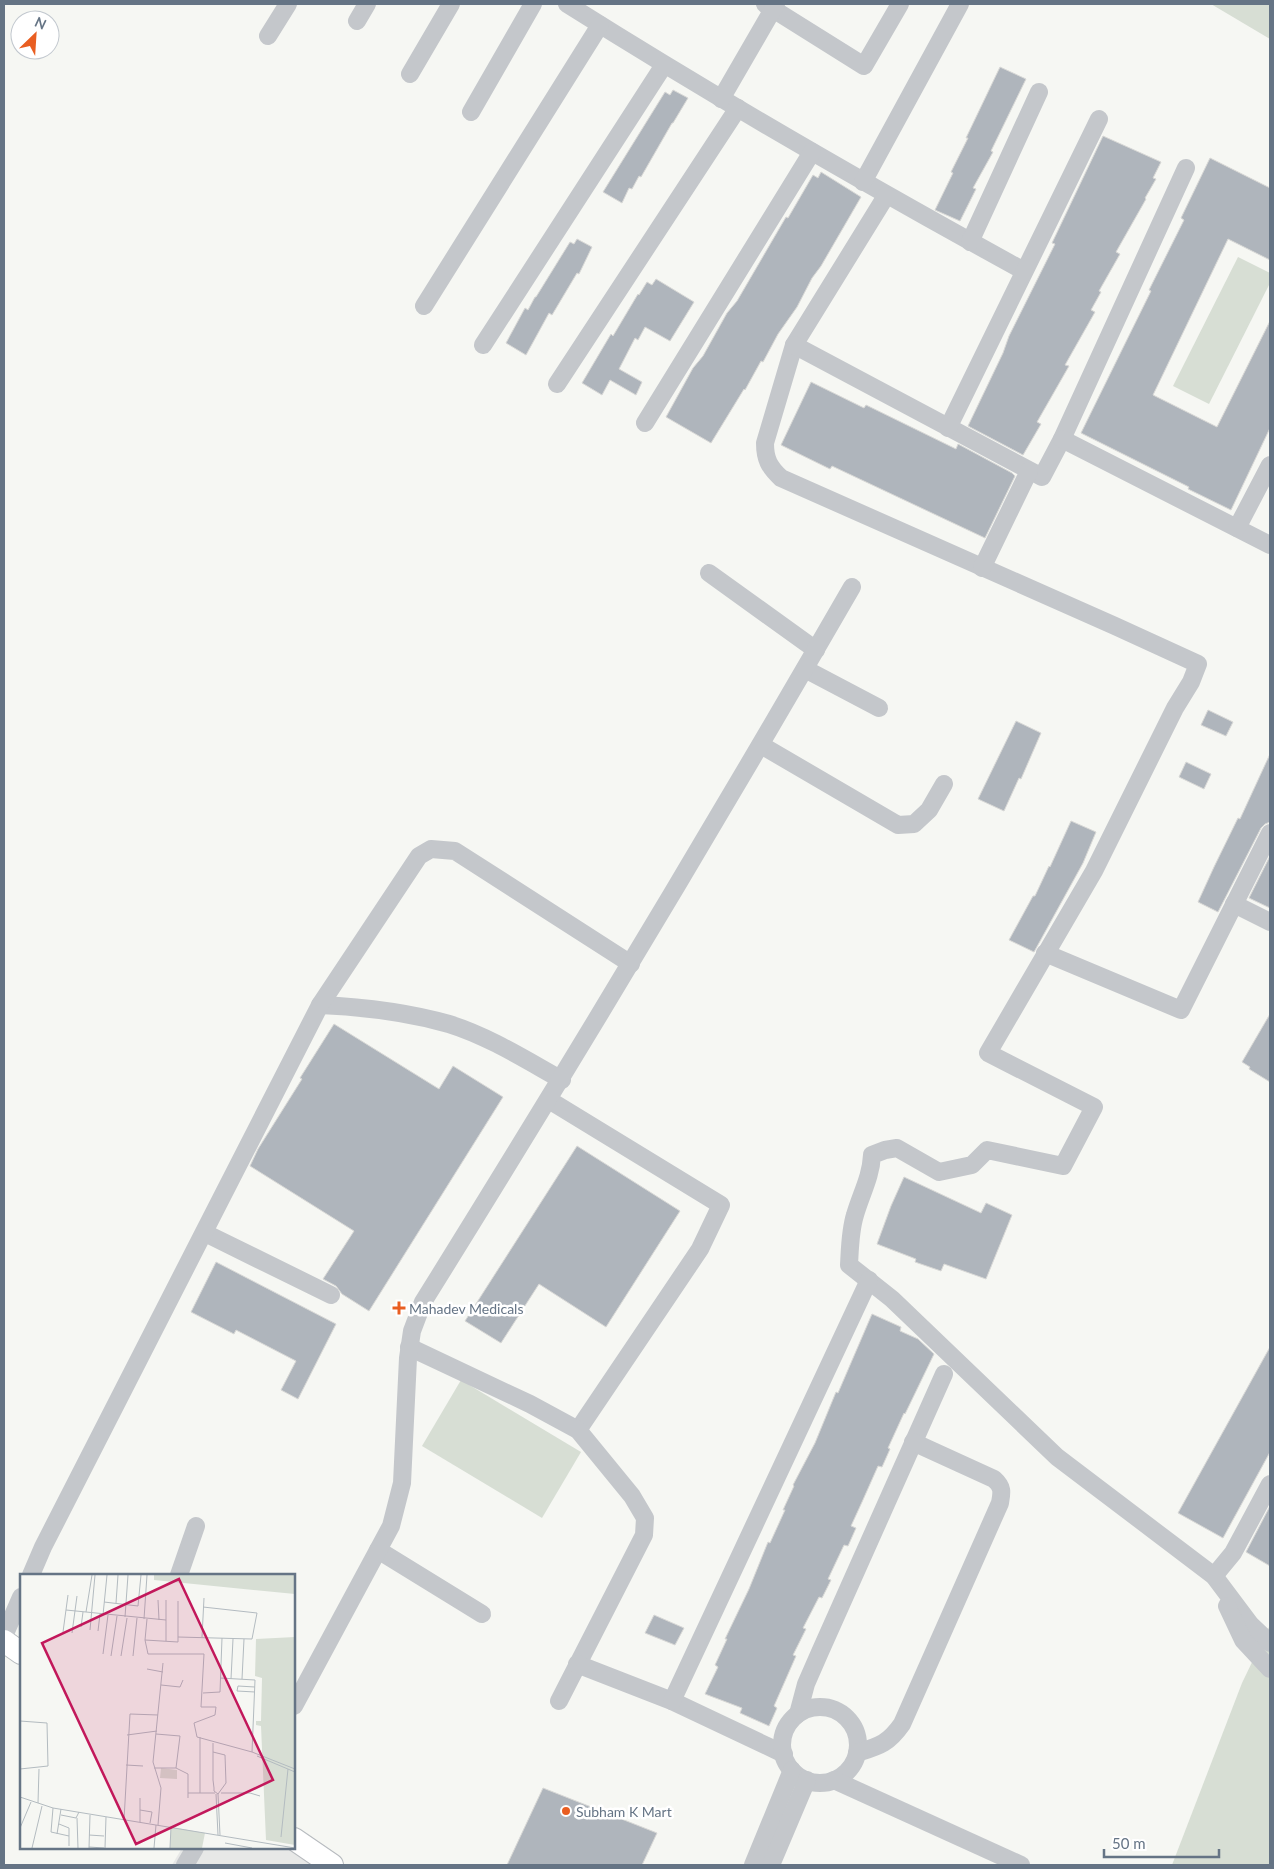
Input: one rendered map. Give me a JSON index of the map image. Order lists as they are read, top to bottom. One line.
{"places":{"health":["Mahadev Medicals"],"other":["Subham K Mart"]},"scale_bar":"50 m","north":"top right"}
